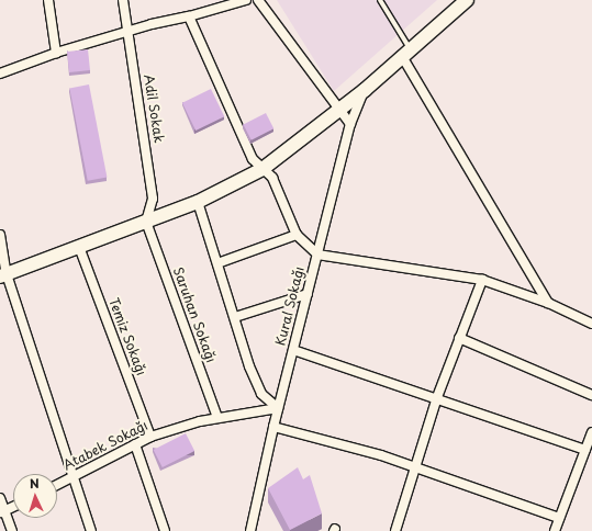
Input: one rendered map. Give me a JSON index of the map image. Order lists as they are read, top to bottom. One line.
{"streets":{"street":["Adil Sokak","Kural Sokağı","Saruhan Sokağı","Temiz Sokağı","Atabek Sokağı"]},"crossings":[["Adil Sokak","Saruhan Sokağı"],["Kural Sokağı","Atabek Sokağı"],["Saruhan Sokağı","Atabek Sokağı"],["Temiz Sokağı","Atabek Sokağı"]],"north":"top"}
